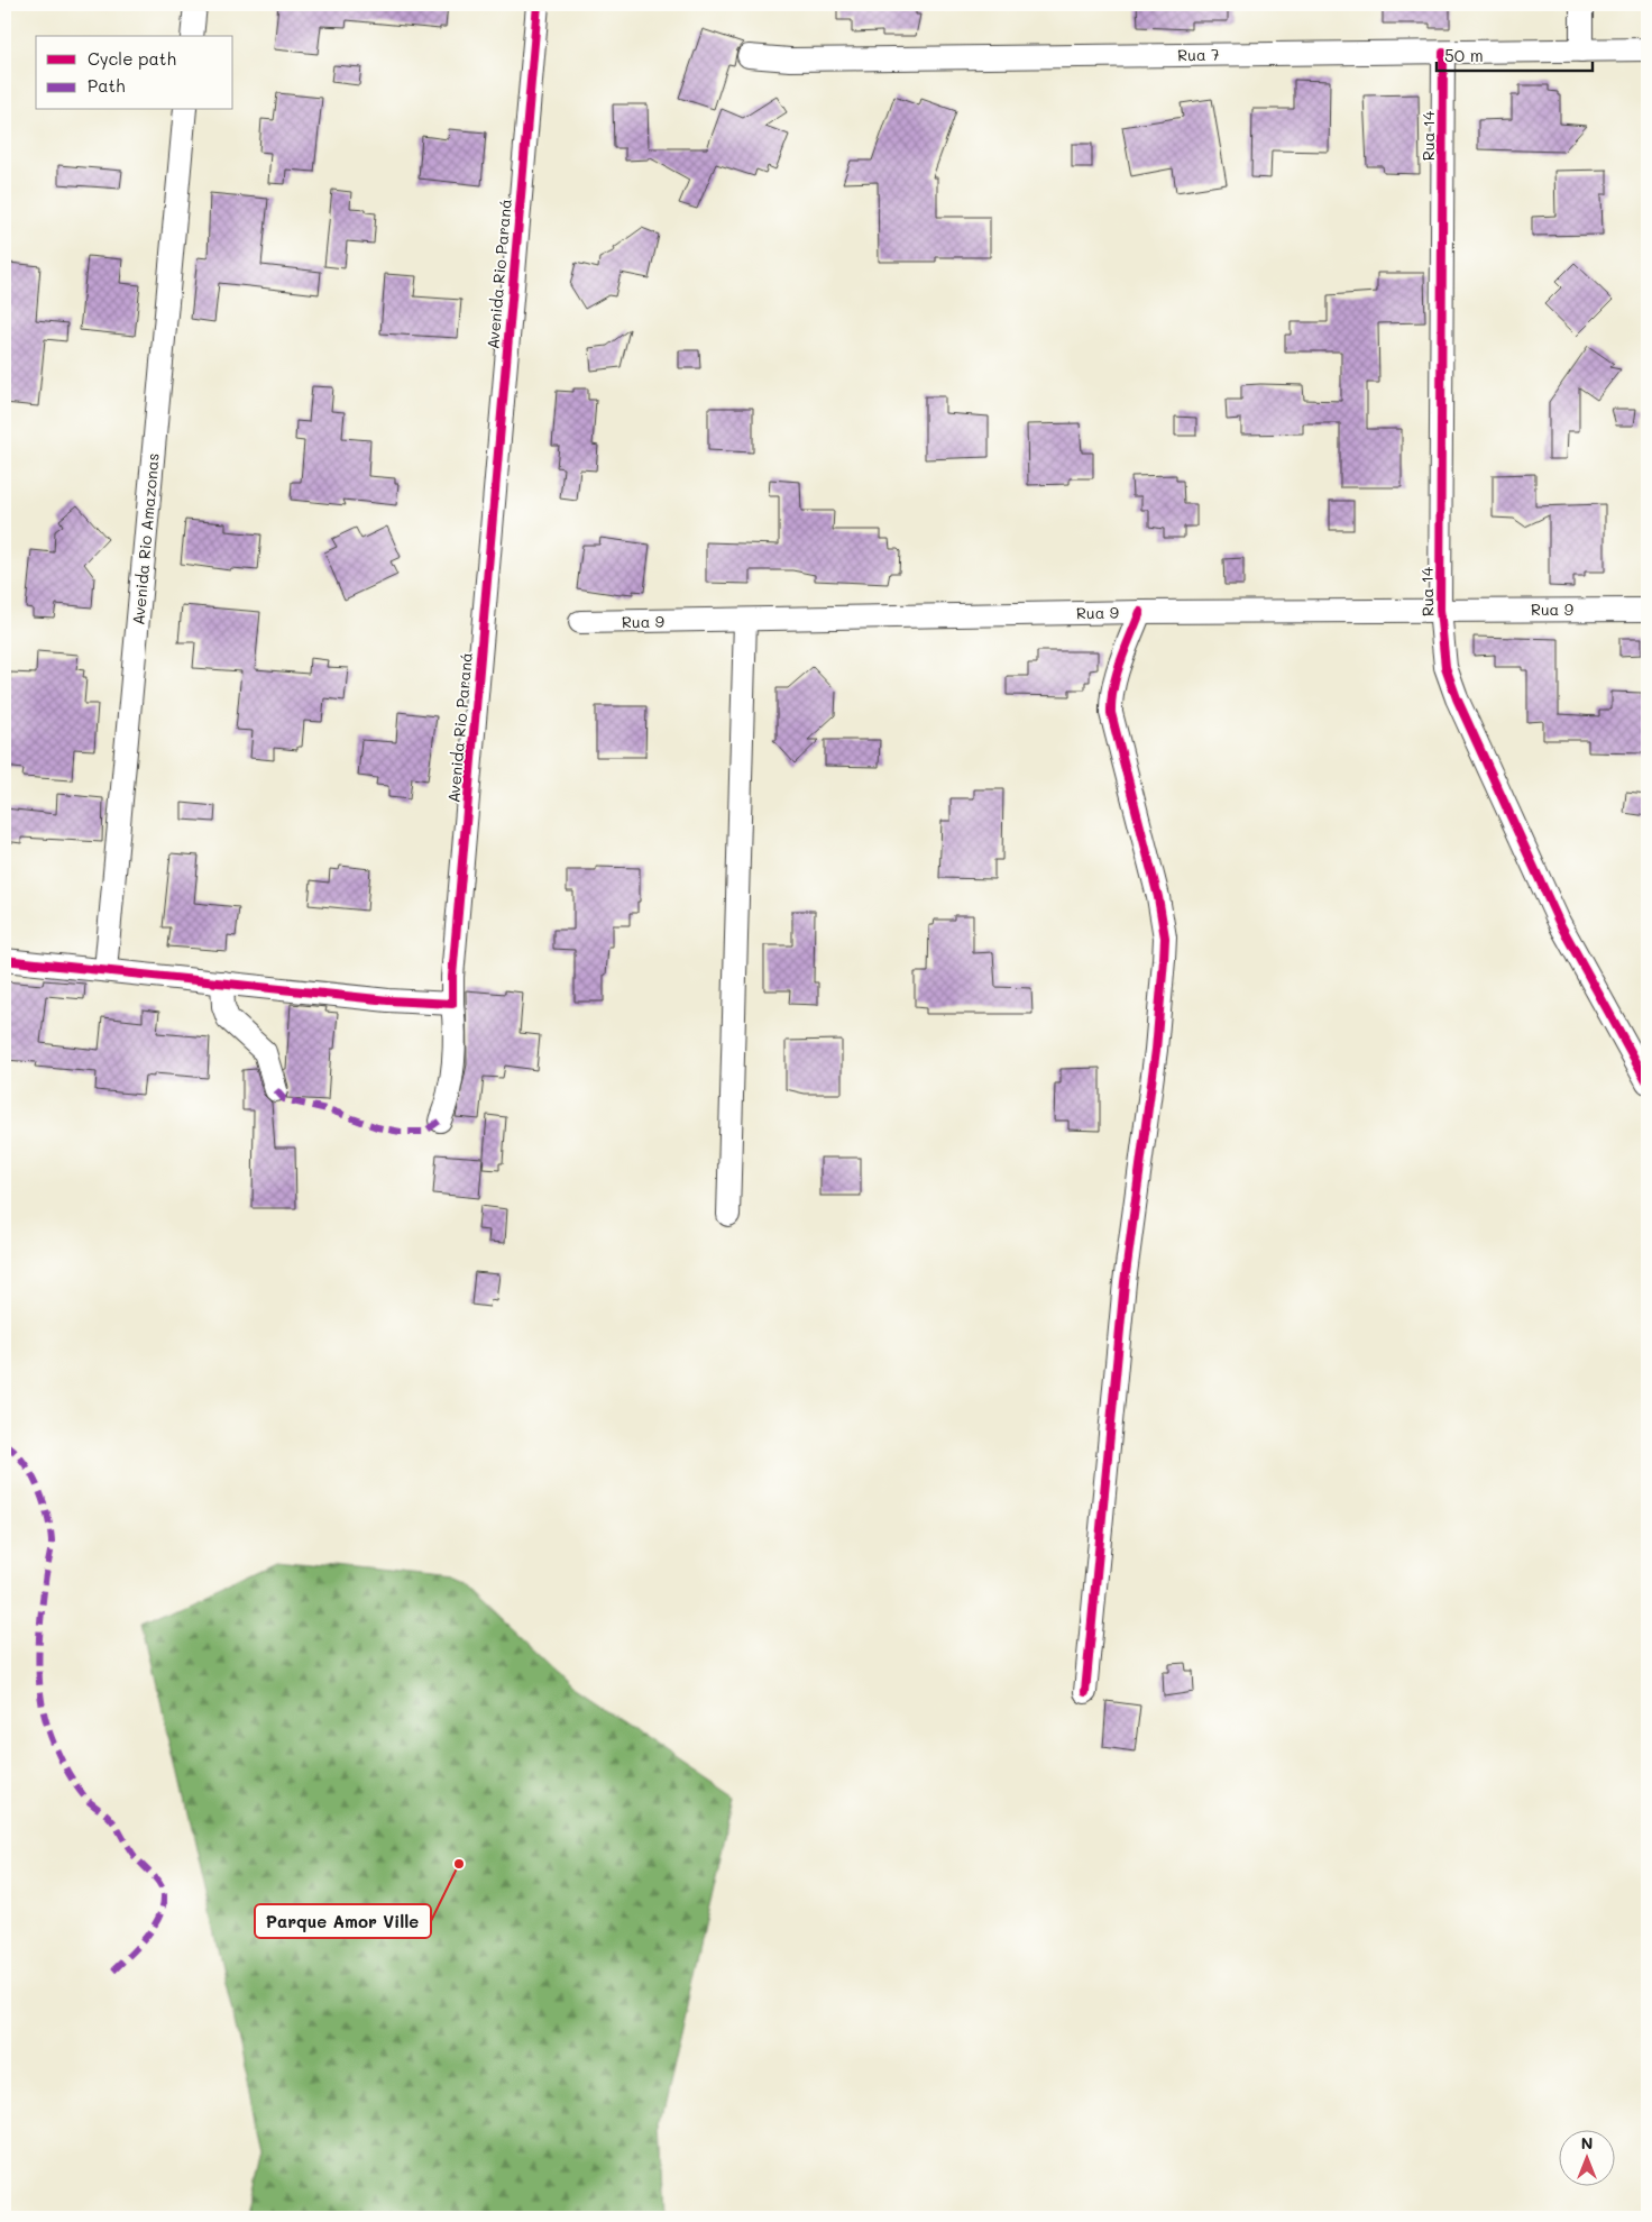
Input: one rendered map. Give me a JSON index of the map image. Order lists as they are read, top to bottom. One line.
{"streets":{"street":["Rua 7","Rua 14","Avenida Rio Paraná","Avenida Rio Amazonas","Rua 9"]},"crossings":[["Rua 7","Rua 14"],["Rua 14","Rua 9"]],"places":["Parque Amor Ville"],"legend":["Cycle path","Path"],"scale_bar":"50 m","north":"top"}
